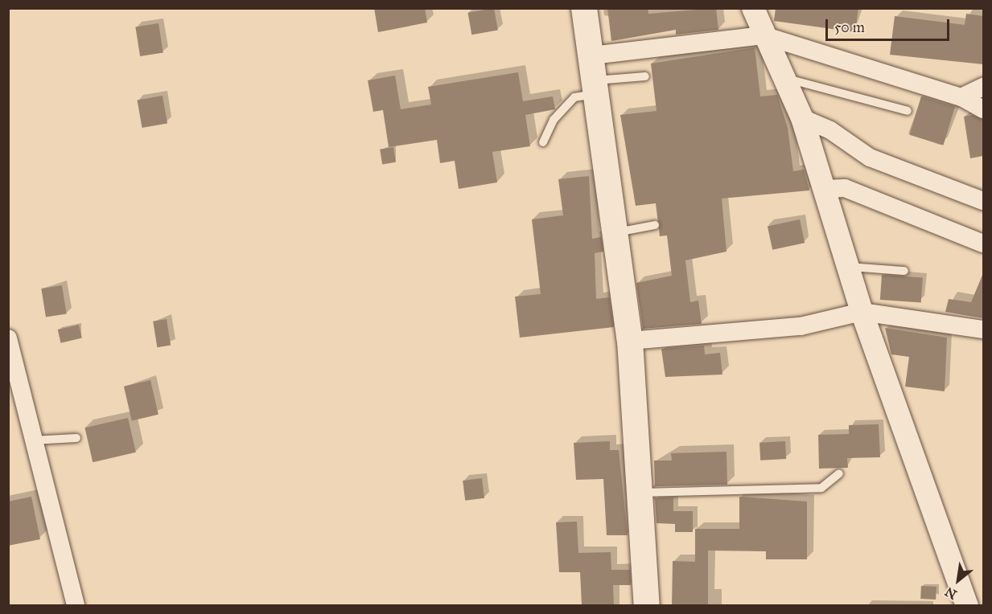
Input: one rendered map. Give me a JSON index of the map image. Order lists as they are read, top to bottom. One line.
{"scale_bar":"50 m","north":"bottom left"}
